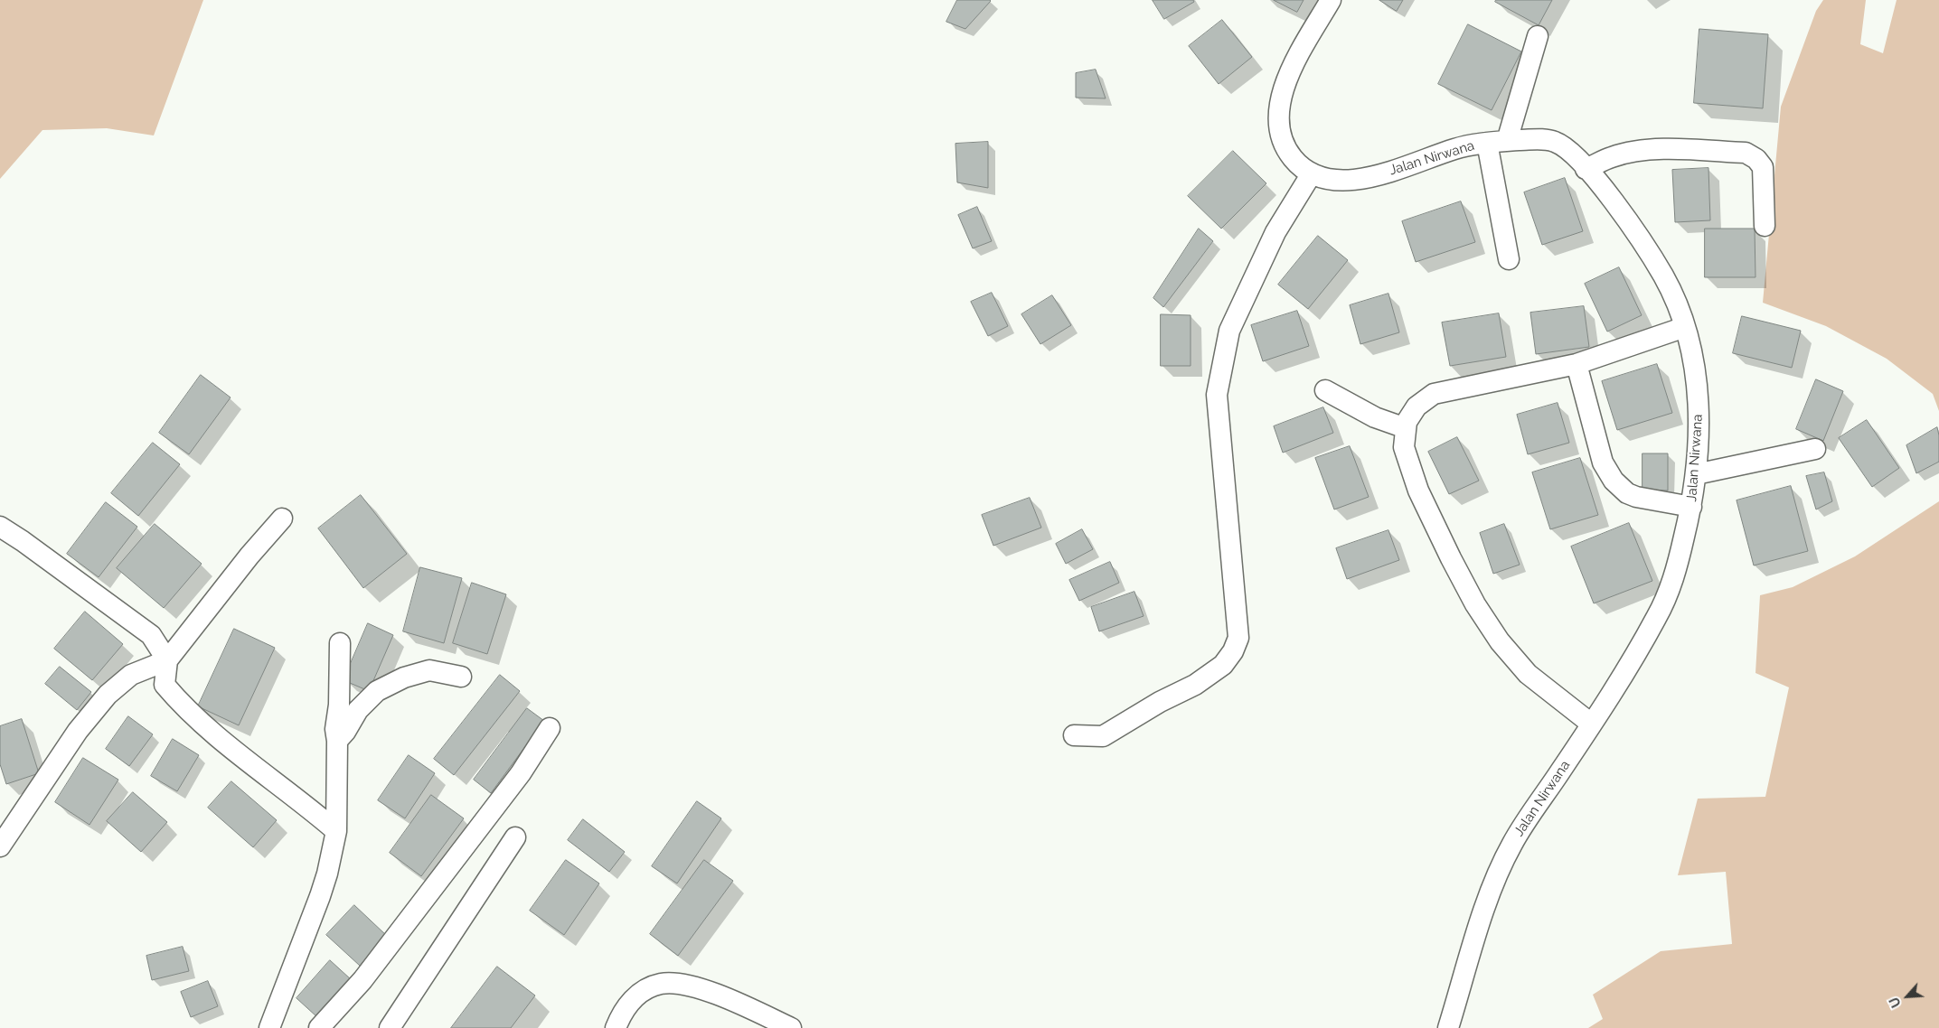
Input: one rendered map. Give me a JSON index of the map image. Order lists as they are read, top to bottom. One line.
{"streets":{"street":["Jalan Nirwana"]},"north":"bottom left"}
